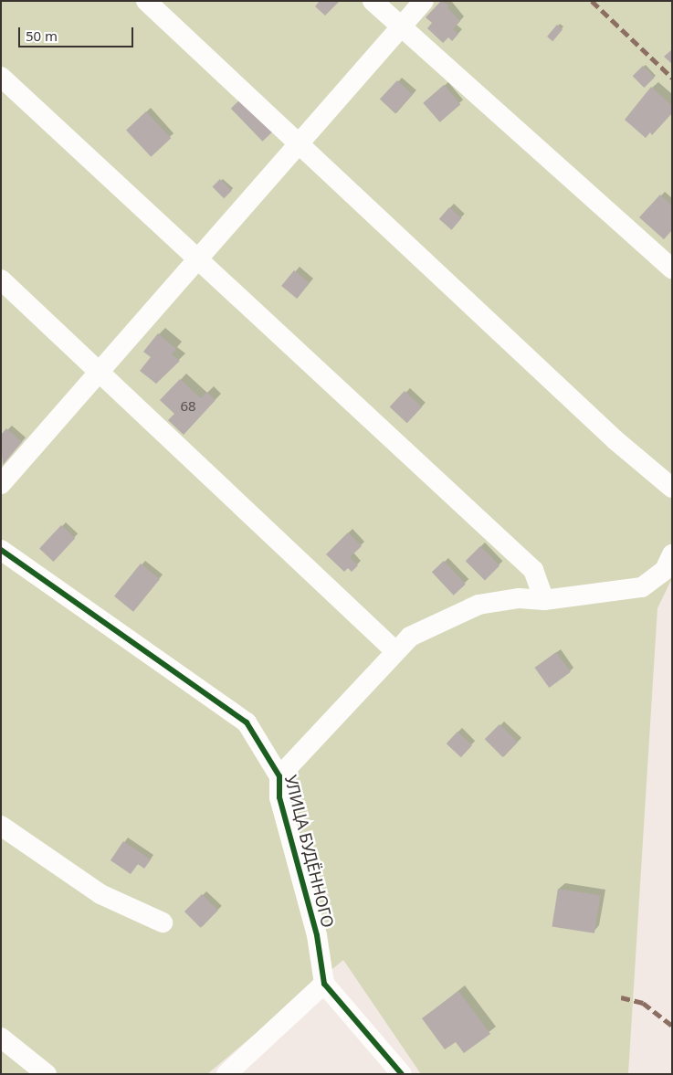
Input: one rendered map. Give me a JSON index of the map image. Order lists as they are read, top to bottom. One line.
{"streets":{"street":["УЛИЦА БУДЁННОГО"]},"house_numbers":["68"],"scale_bar":"50 m"}
